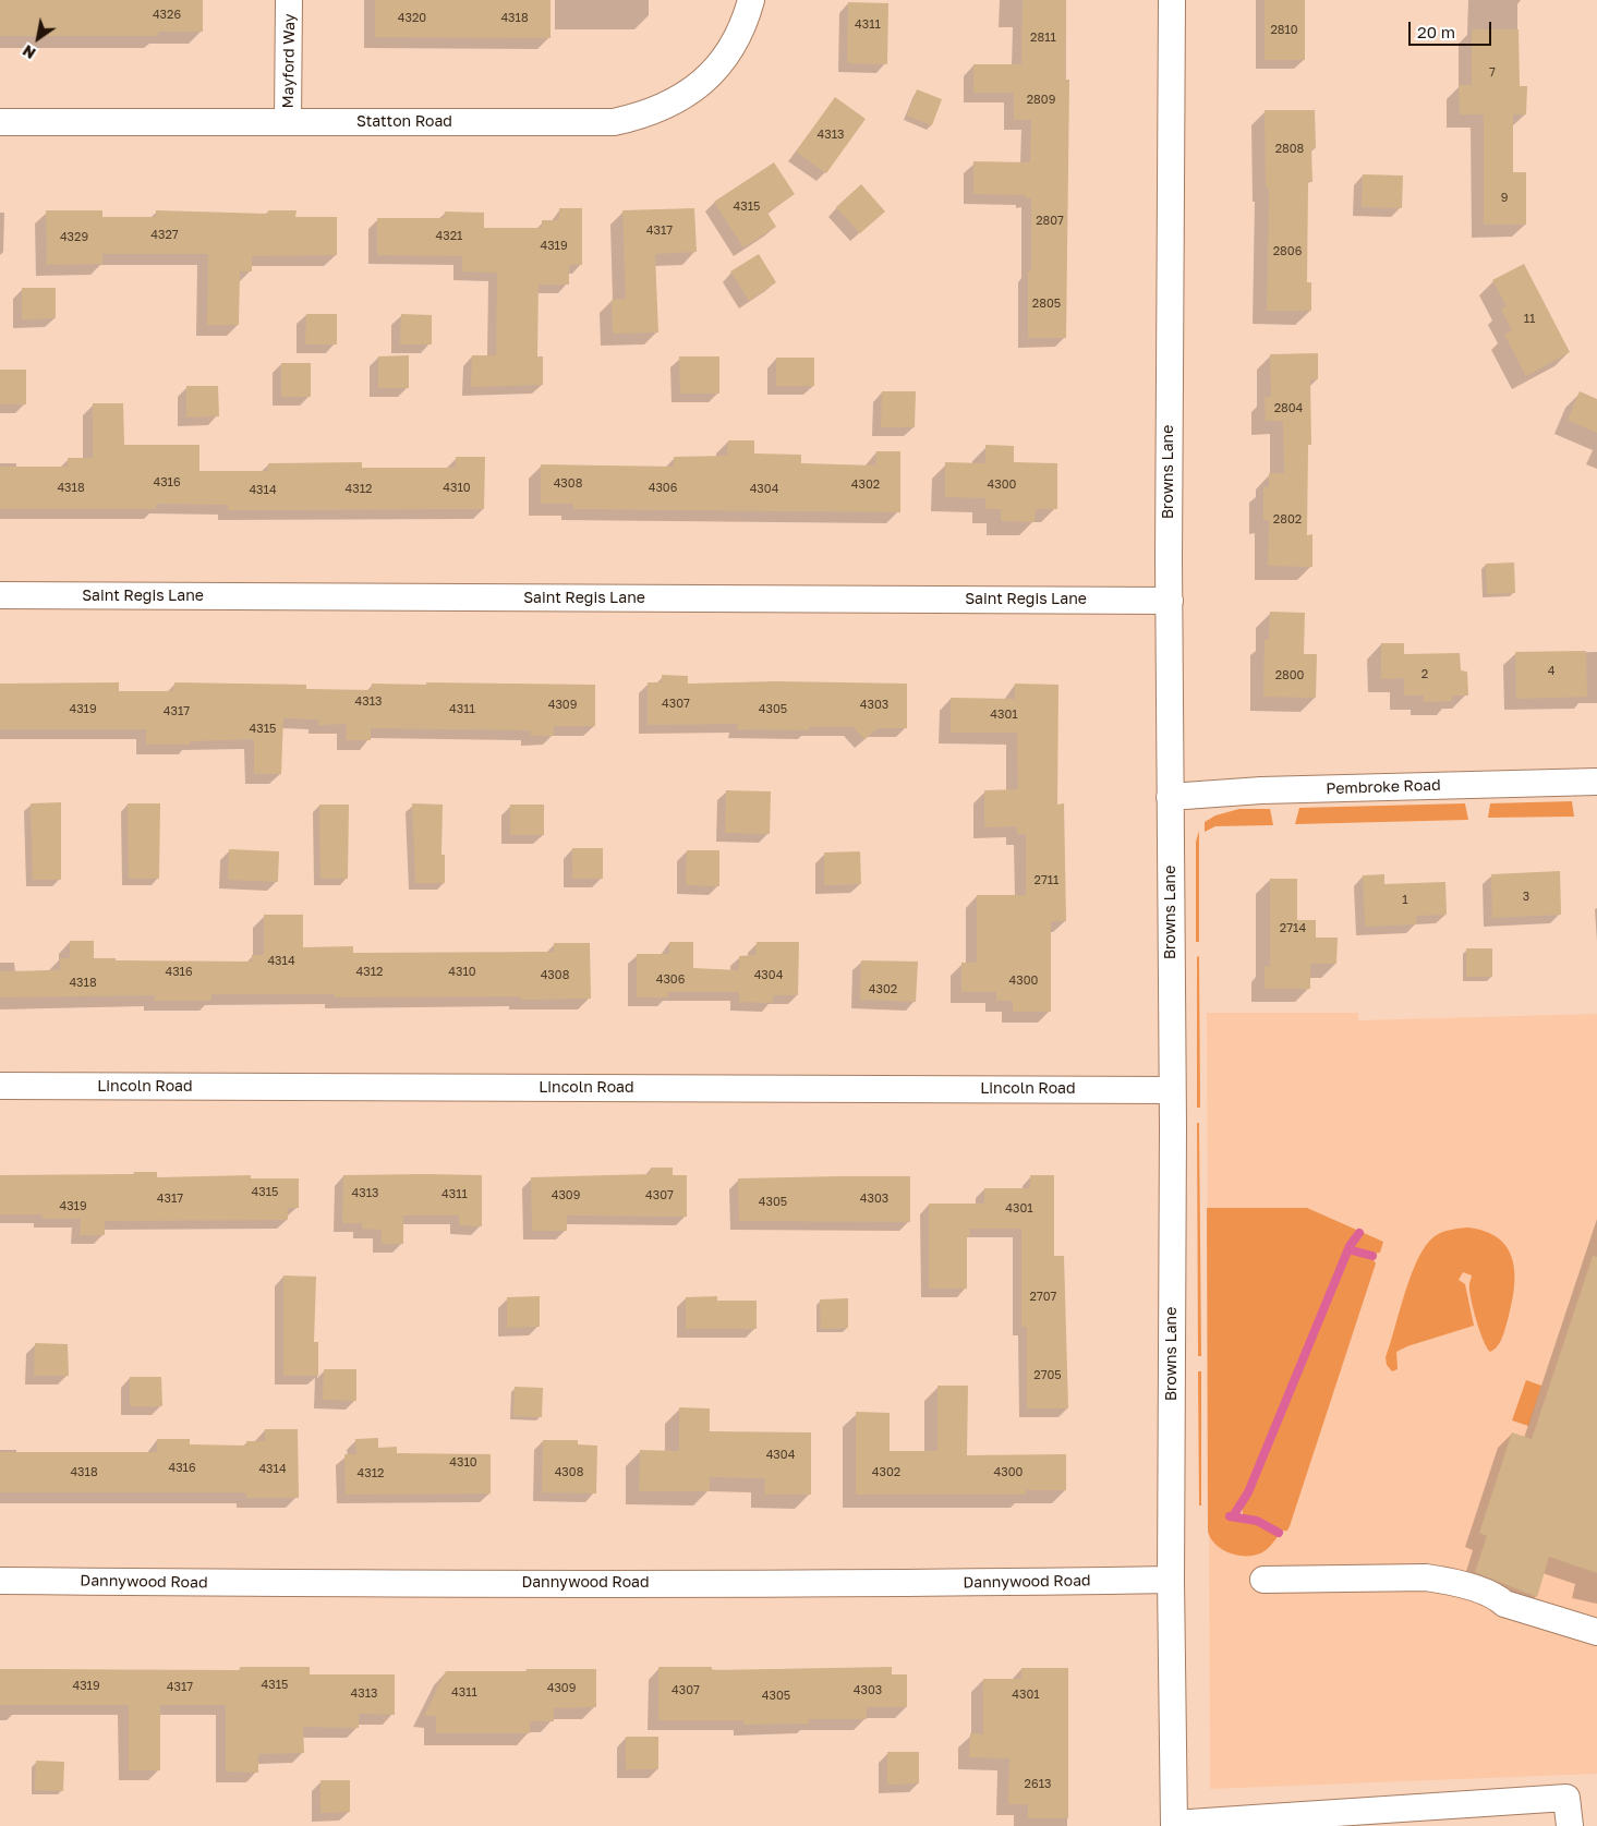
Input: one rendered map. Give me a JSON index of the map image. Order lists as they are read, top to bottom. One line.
{"streets":{"street":["Mayford Way","Statton Road","Browns Lane","Saint Regis Lane","Pembroke Road","Lincoln Road","Dannywood Road"]},"crossings":[["Mayford Way","Statton Road"],["Browns Lane","Saint Regis Lane"],["Browns Lane","Pembroke Road"],["Browns Lane","Lincoln Road"],["Browns Lane","Dannywood Road"]],"house_numbers":["4326","4320","4318","4311","2810","2811","7","2809","4313","2808","9","4315","2807","4317","4327","4321","4329","4319","2806","2805","11","2804","4316","4308","4302","4300","4318","4310","4306","4312","4304","4314","2802","4","2","2800","4313","4307","4309","4303","4319","4311","4305","4317","4301","4315","2711","3","1","2714","4314","4316","4312","4310","4308","4304","4306","4300","4318","4302","4315","4313","4311","4309","4307","4317","4303","4305","4319","4301","2707","2705","4304","4310","4316","4314","4318","4308","4302","4300","4312","4315","4319","4317","4309","4307","4303","4311","4313","4301","4305","2613"],"scale_bar":"20 m","north":"bottom left"}
